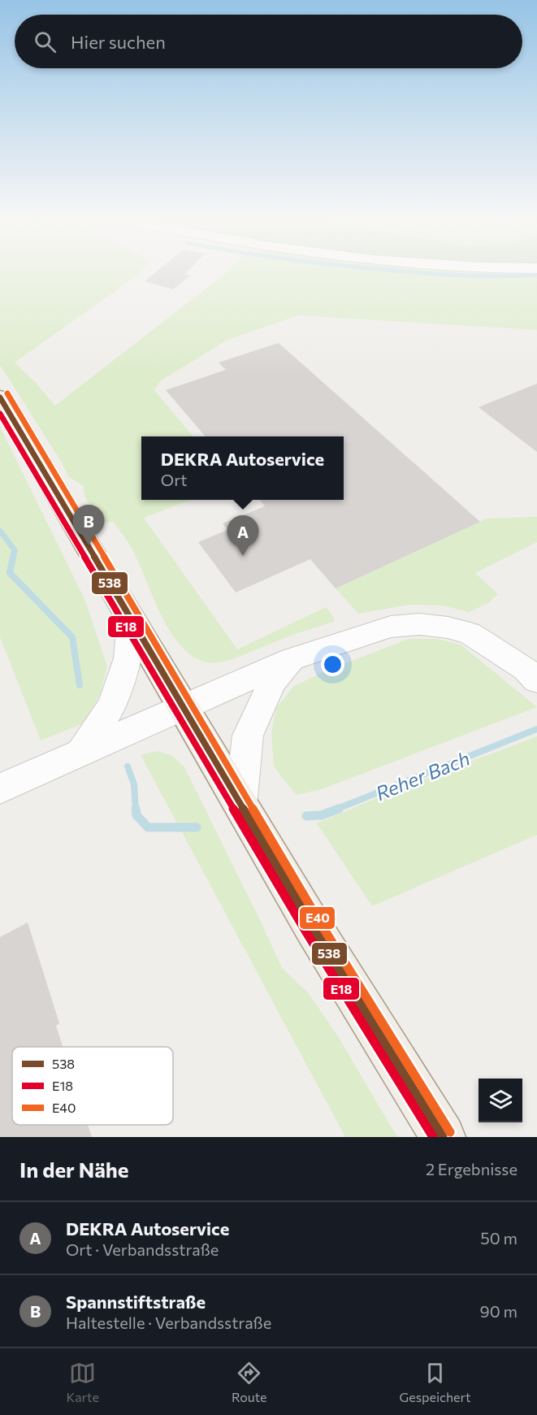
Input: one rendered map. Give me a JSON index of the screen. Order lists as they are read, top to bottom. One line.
{"water":["Reher Bach"],"lines":["transit line E40","transit line 538","transit line E18"],"legend":["538","E18","E40"],"page":{"search":"Hier suchen","popup":["DEKRA Autoservice","Ort"],"pins":["B","A"],"heading":["In der Nähe","2 Ergebnisse"],"list":[{"mark":"A","name":"DEKRA Autoservice","note":"Ort · Verbandsstraße","value":"50 m"},{"mark":"B","name":"Spannstiftstraße","note":"Haltestelle · Verbandsstraße","value":"90 m"}],"nav":["Karte","Route","Gespeichert"]}}
